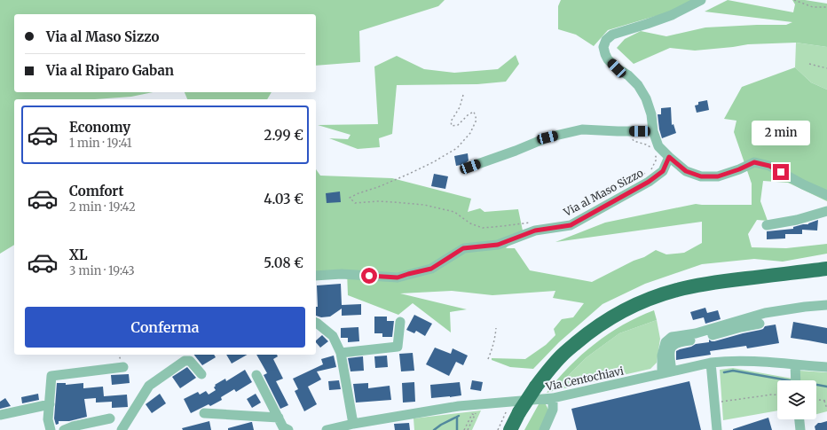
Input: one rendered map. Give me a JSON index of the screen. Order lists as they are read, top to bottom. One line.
{"streets":{"street":["Via al Maso Sizzo","Via Centochiavi"]},"page":{"banner":["Via al Maso Sizzo","Via al Riparo Gaban"],"list":[{"name":"Economy","note":"1 min · 19:41","value":"2.99 €"},{"name":"Comfort","note":"2 min · 19:42","value":"4.03 €"},{"name":"XL","note":"3 min · 19:43","value":"5.08 €"}],"bubble":"2 min","buttons":"Conferma"}}
